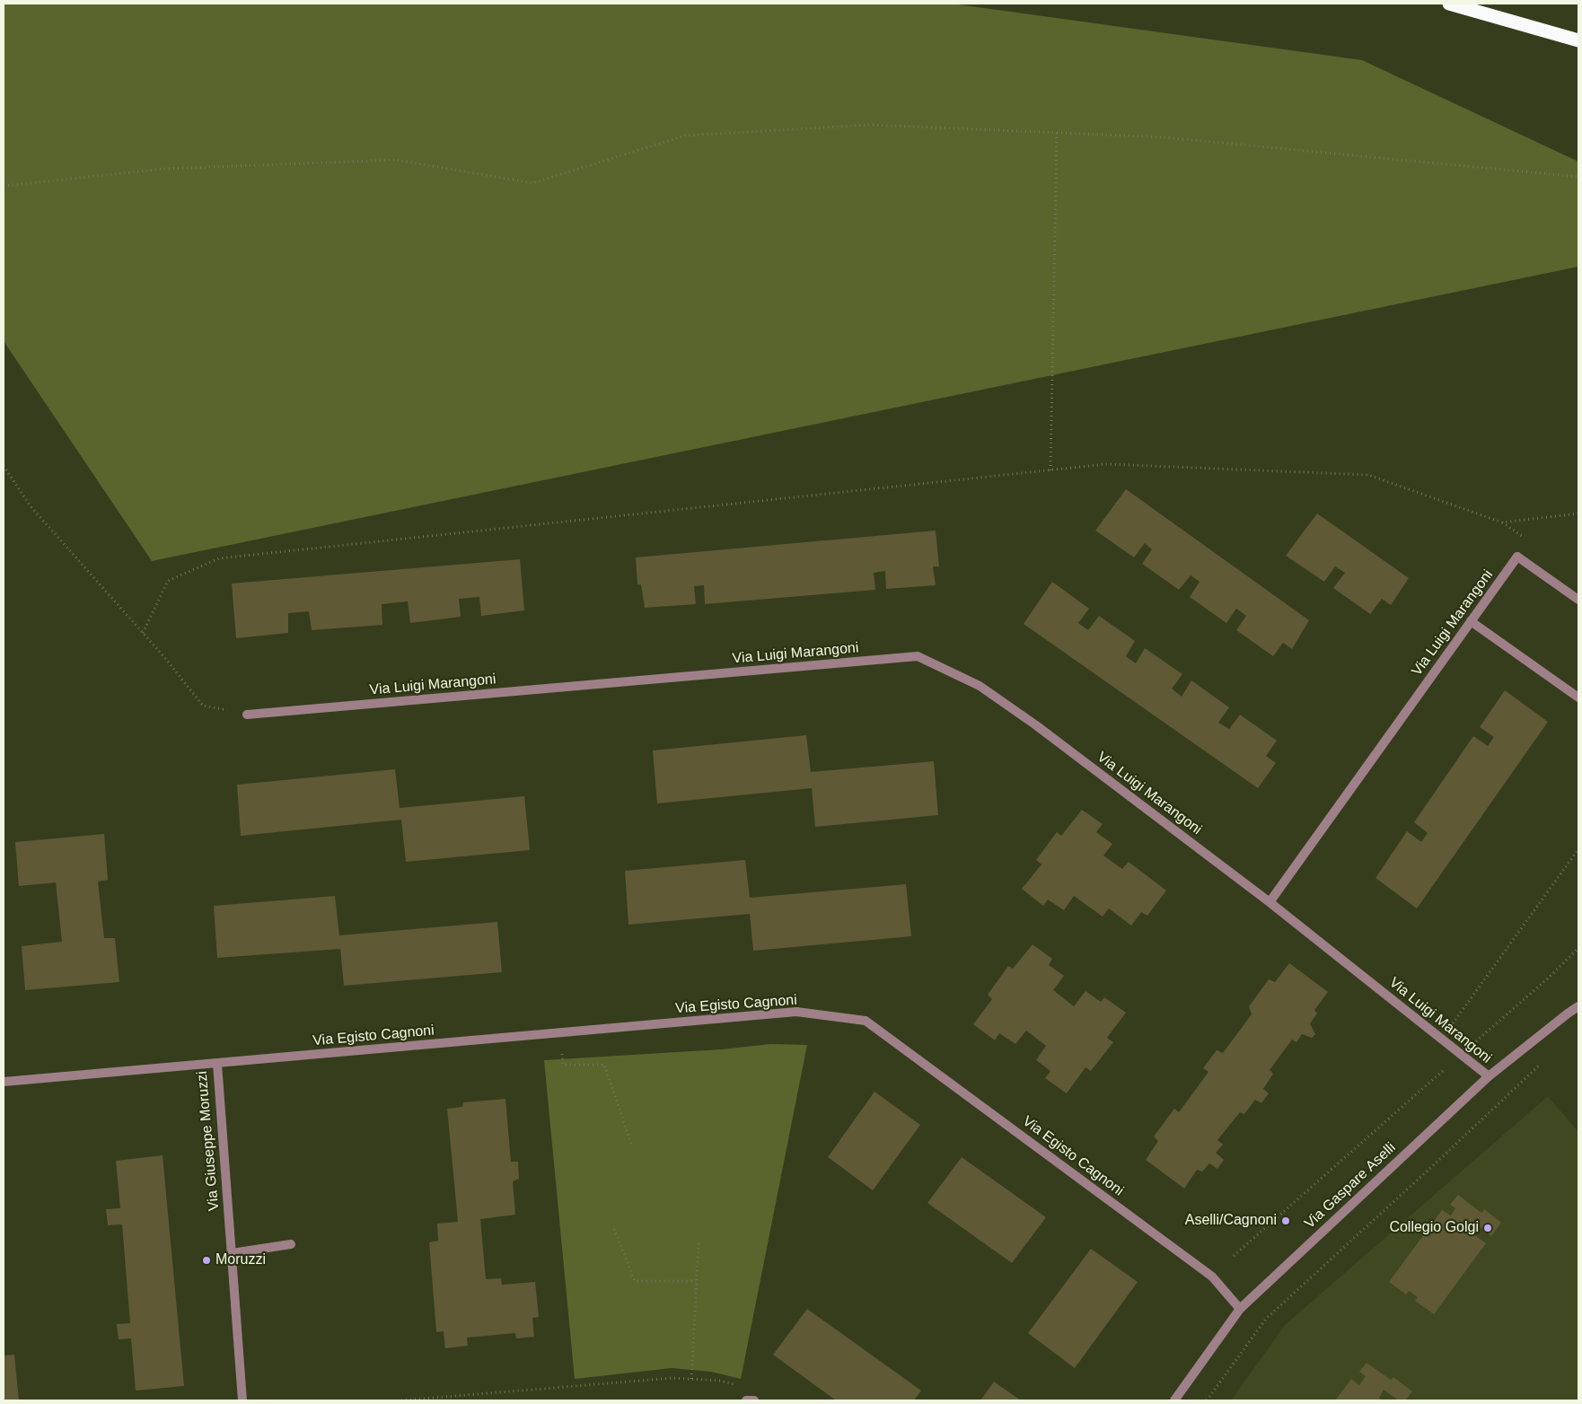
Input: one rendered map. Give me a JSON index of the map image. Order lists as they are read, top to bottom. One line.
{"streets":{"street":["Via Luigi Marangoni","Via Egisto Cagnoni","Via Giuseppe Moruzzi","Via Gaspare Aselli"]},"crossings":[["Via Luigi Marangoni","Via Gaspare Aselli"],["Via Egisto Cagnoni","Via Giuseppe Moruzzi"],["Via Egisto Cagnoni","Via Gaspare Aselli"]],"places":["Aselli/Cagnoni","Collegio Golgi","Moruzzi"]}
